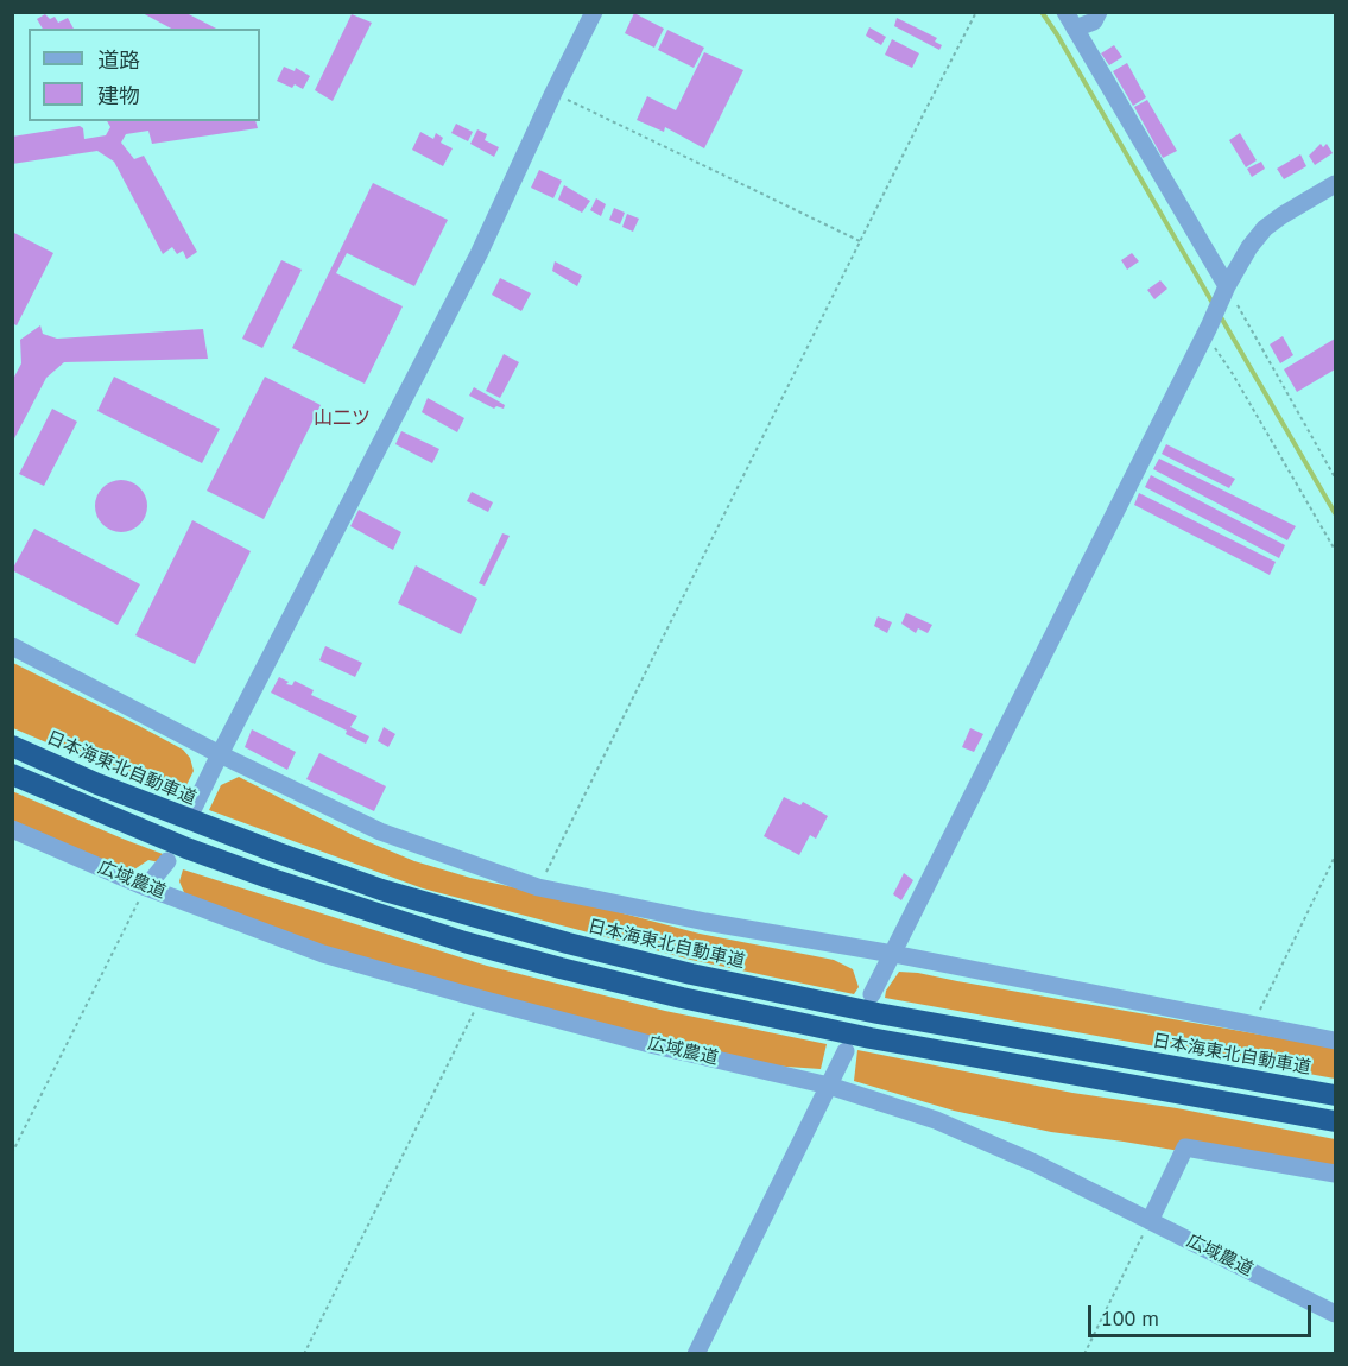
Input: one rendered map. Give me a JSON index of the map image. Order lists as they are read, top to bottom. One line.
{"streets":{"highway":["日本海東北自動車道"],"street":["広域農道"]},"districts":["山二ツ"],"legend":["道路","建物"],"scale_bar":"100 m"}
